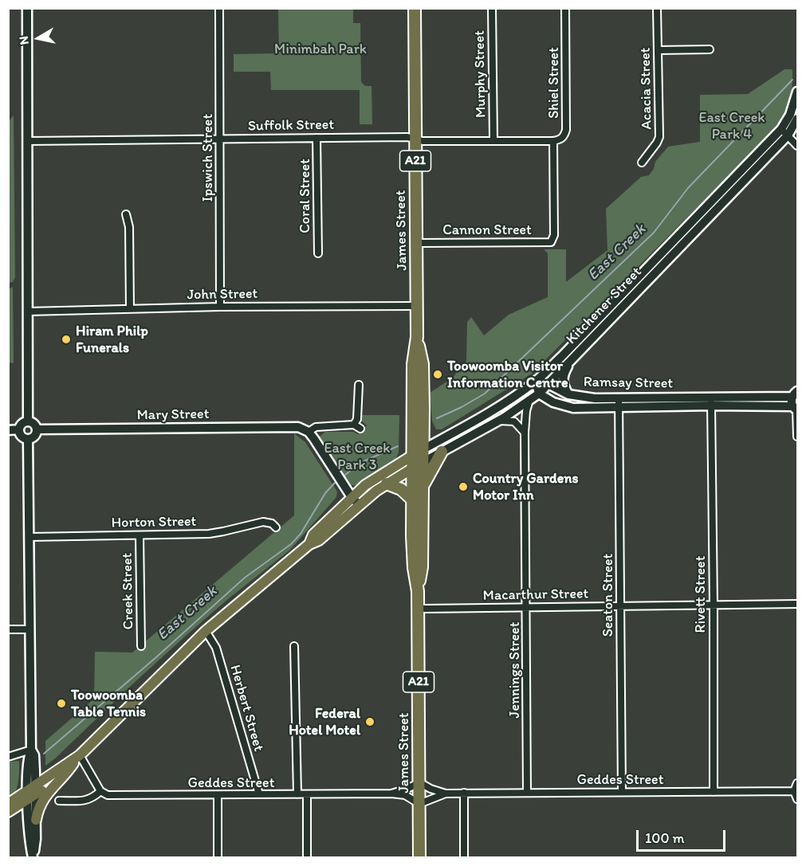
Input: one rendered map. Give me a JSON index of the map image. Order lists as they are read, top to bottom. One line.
{"streets":{"highway":["A21","James Street"],"main road":["Kitchener Street","Ramsay Street","Mary Street"],"street":["Murphy Street","Shiel Street","Acacia Street","Suffolk Street","Ipswich Street","Coral Street","Cannon Street","John Street","Horton Street","Creek Street","Rivett Street","Macarthur Street","Seaton Street","Jennings Street","Herbert Street","Geddes Street"]},"crossings":[["Murphy Street","Suffolk Street"],["Shiel Street","Suffolk Street"],["Shiel Street","Cannon Street"],["Suffolk Street","Ipswich Street"],["Suffolk Street","Coral Street"],["Suffolk Street","James Street"],["Suffolk Street","Cannon Street"],["Ipswich Street","John Street"],["James Street","Cannon Street"],["James Street","John Street"],["James Street","Kitchener Street"],["James Street","Macarthur Street"],["James Street","Geddes Street"],["Kitchener Street","Ramsay Street"],["Kitchener Street","Jennings Street"],["Kitchener Street","Herbert Street"],["Ramsay Street","Rivett Street"],["Ramsay Street","Seaton Street"],["Horton Street","Creek Street"],["Rivett Street","Macarthur Street"],["Rivett Street","Geddes Street"],["Macarthur Street","Seaton Street"],["Macarthur Street","Jennings Street"],["Seaton Street","Geddes Street"],["Jennings Street","Geddes Street"],["Herbert Street","Geddes Street"]],"water":["East Creek"],"parks":["Minimbah Park","East Creek Park 4","East Creek Park 3"],"places":["Hiram Philp Funerals","Toowoomba Visitor Information Centre","Country Gardens Motor Inn","Toowoomba Table Tennis","Federal Hotel Motel"],"scale_bar":"100 m","north":"left"}
